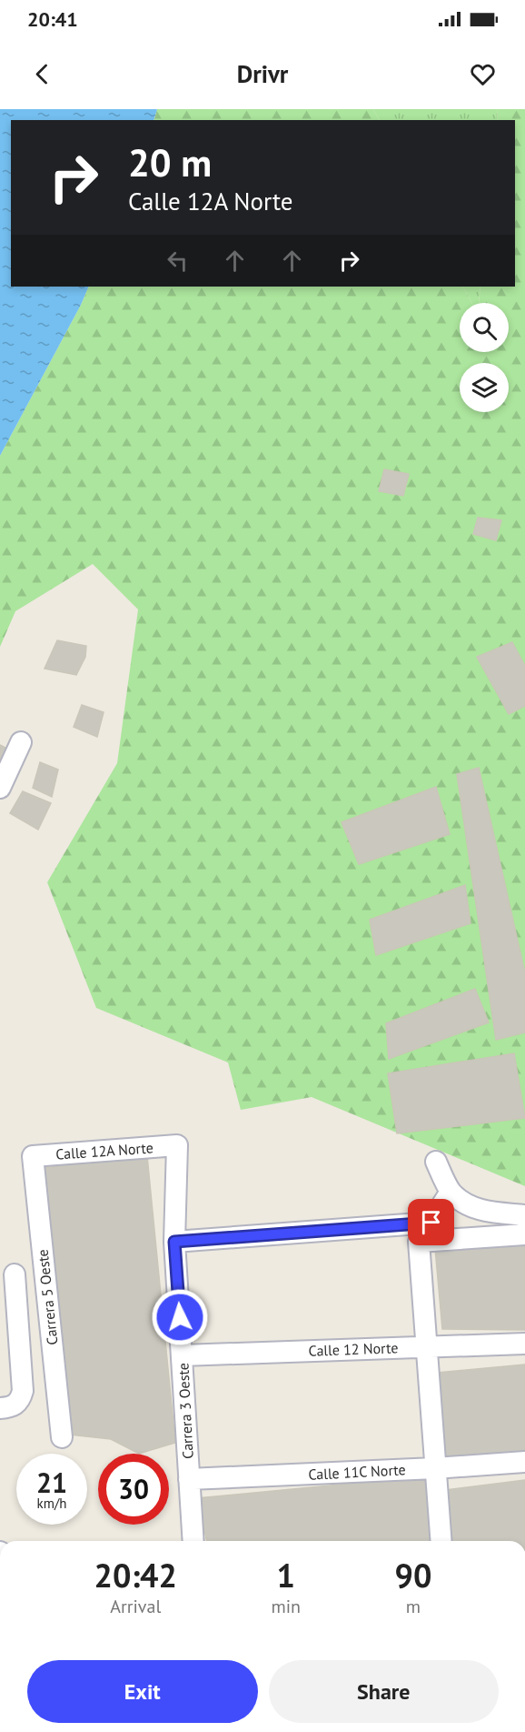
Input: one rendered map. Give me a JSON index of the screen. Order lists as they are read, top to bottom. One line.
{"streets":{"street":["Calle 12A Norte","Carrera 5 Oeste","Calle 12 Norte","Carrera 3 Oeste","Calle 11C Norte"]},"crossings":[["Calle 12A Norte","Carrera 5 Oeste"],["Calle 12A Norte","Carrera 3 Oeste"],["Calle 12 Norte","Carrera 3 Oeste"],["Carrera 3 Oeste","Calle 11C Norte"]],"page":{"status":"20:41","header":"Drivr","turn":["20 m","Calle 12A Norte"],"speed":"21 km/h","limit":"30","eta":["20:42","Arrival","1","min","90","m"],"buttons":["Exit","Share"]}}
